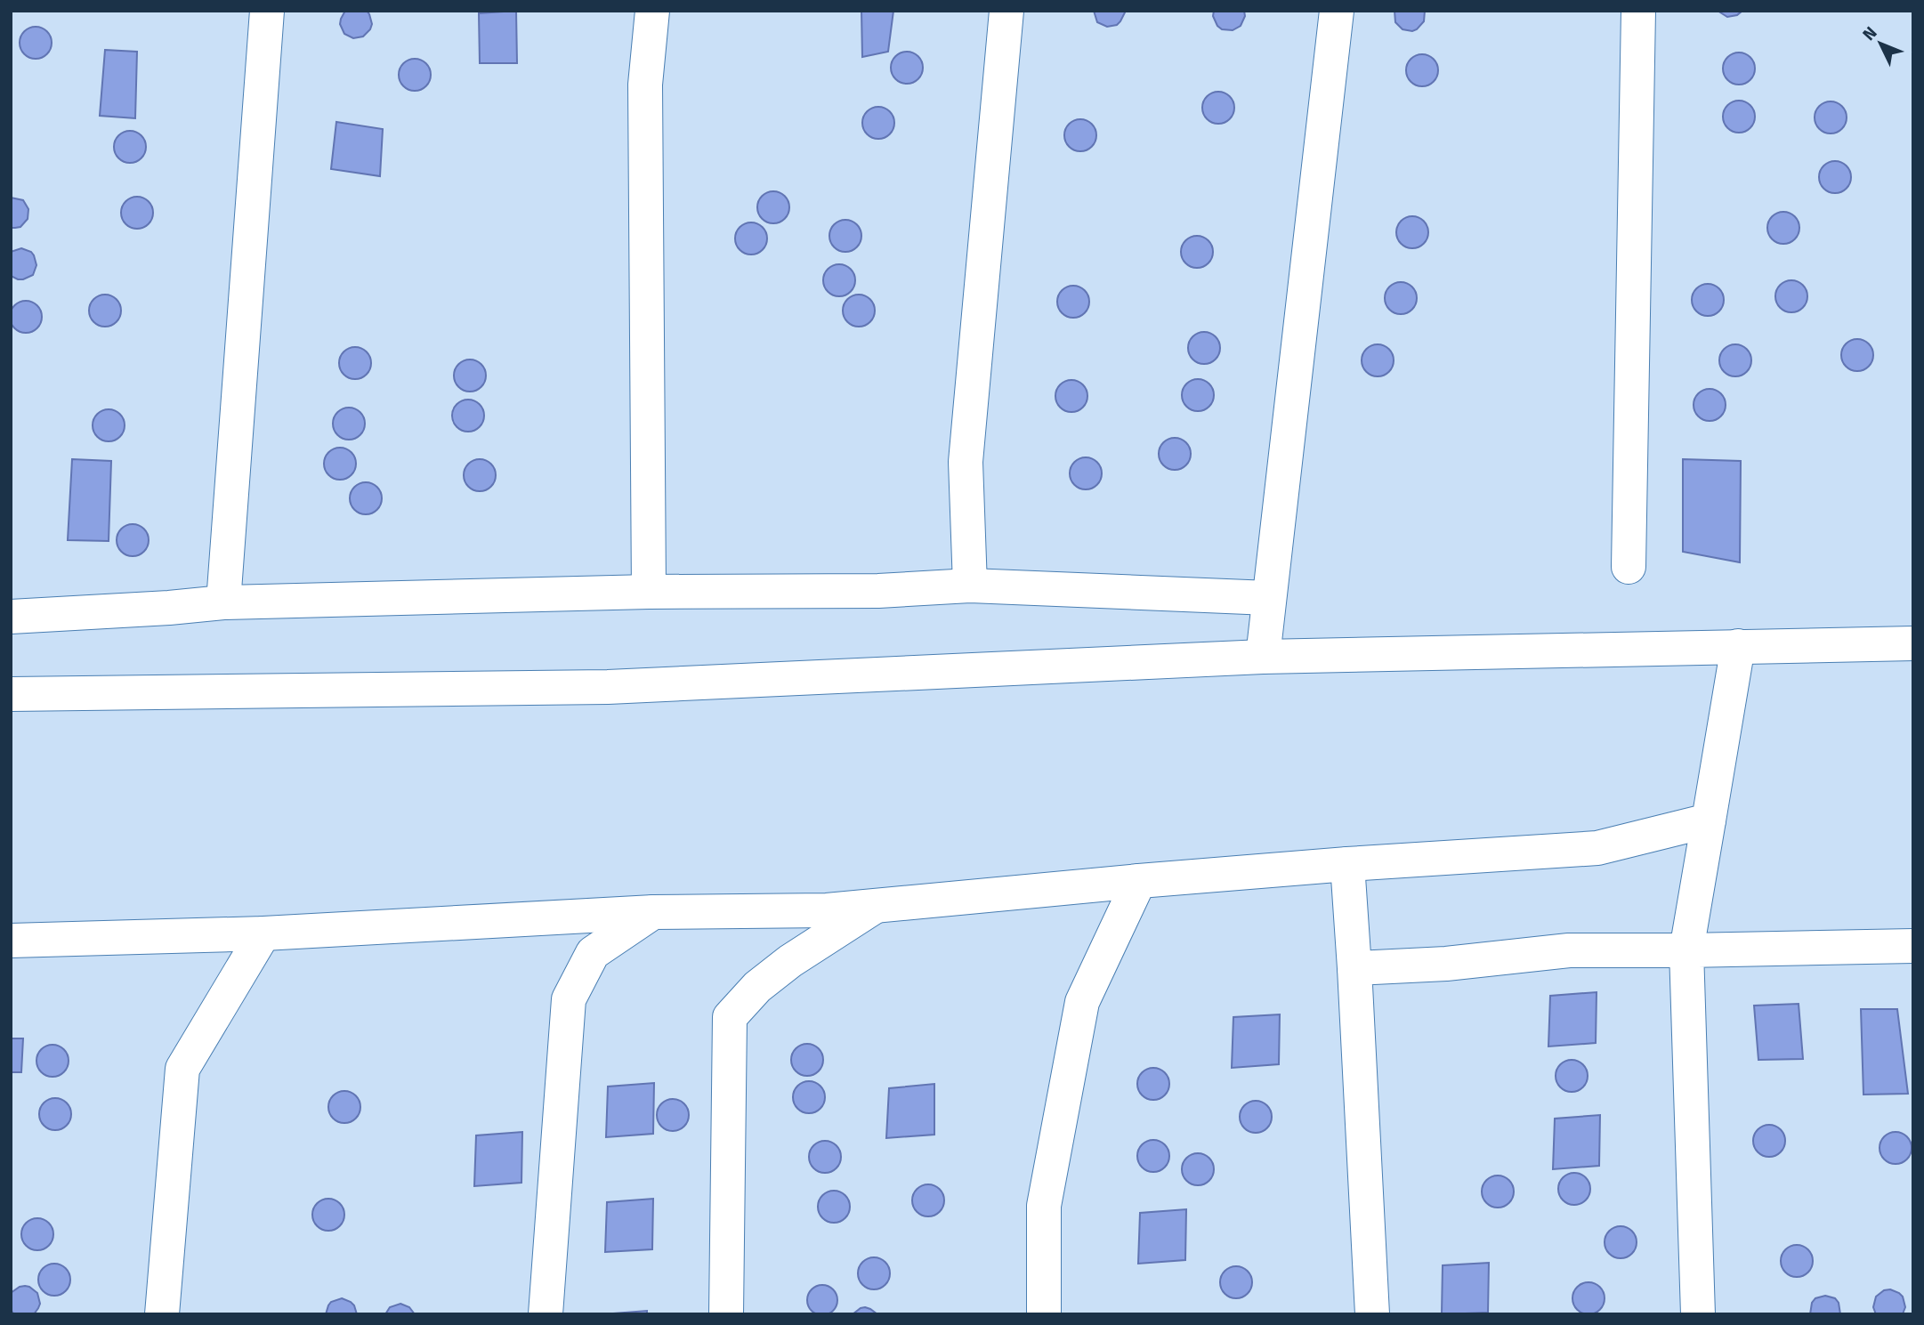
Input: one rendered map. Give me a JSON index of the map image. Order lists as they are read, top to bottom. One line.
{"north":"top left"}
